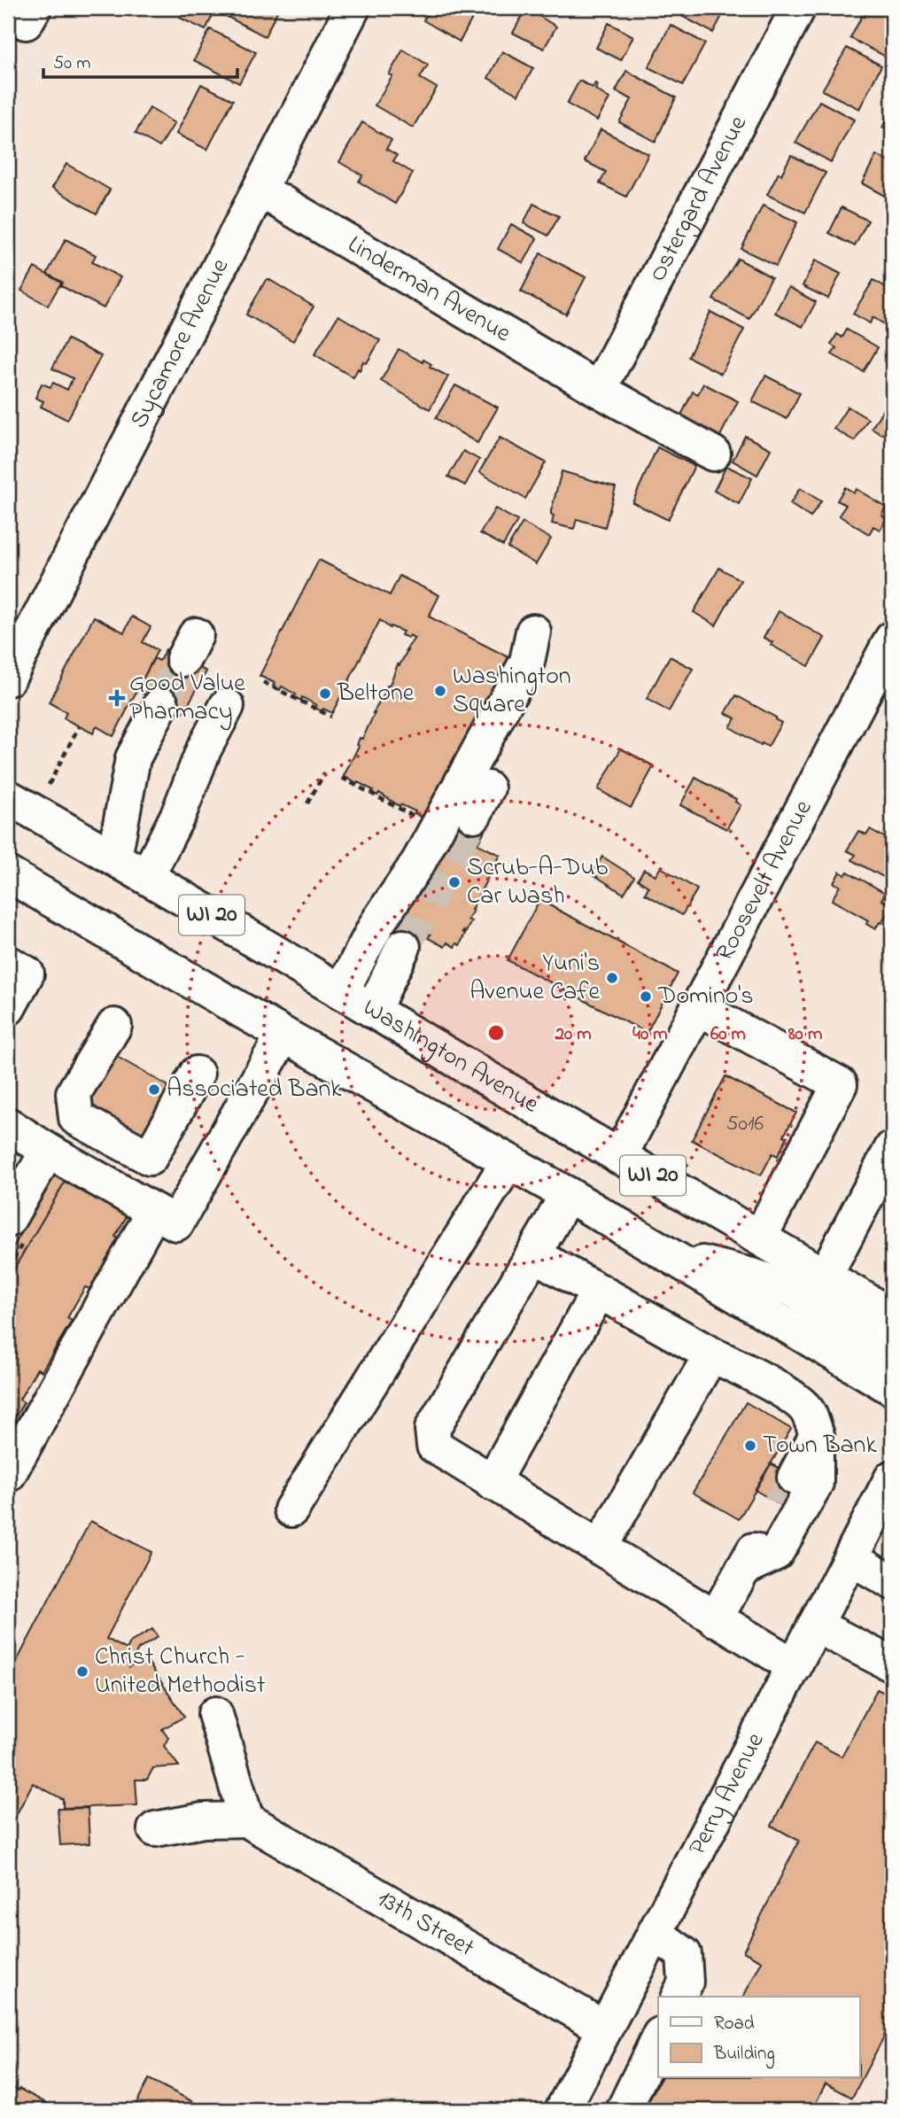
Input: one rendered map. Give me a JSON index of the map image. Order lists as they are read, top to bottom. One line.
{"streets":{"street":["Ostergard Avenue","Linderman Avenue","Sycamore Avenue","Roosevelt Avenue","WI 20","Washington Avenue","Perry Avenue","13th Street"]},"crossings":[["Ostergard Avenue","Linderman Avenue"],["Linderman Avenue","Sycamore Avenue"],["Roosevelt Avenue","Washington Avenue"],["Perry Avenue","13th Street"]],"places":{"other":["Washington Square","Beltone","Scrub-A-Dub Car Wash","Yuni's Avenue Cafe","Domino's","Associated Bank","Town Bank","Christ Church - United Methodist"],"health":["Good Value Pharmacy"]},"house_numbers":["5016"],"legend":["Road","Building"],"scale_bar":"50 m","rings":["20 m","40 m","60 m","80 m"]}
